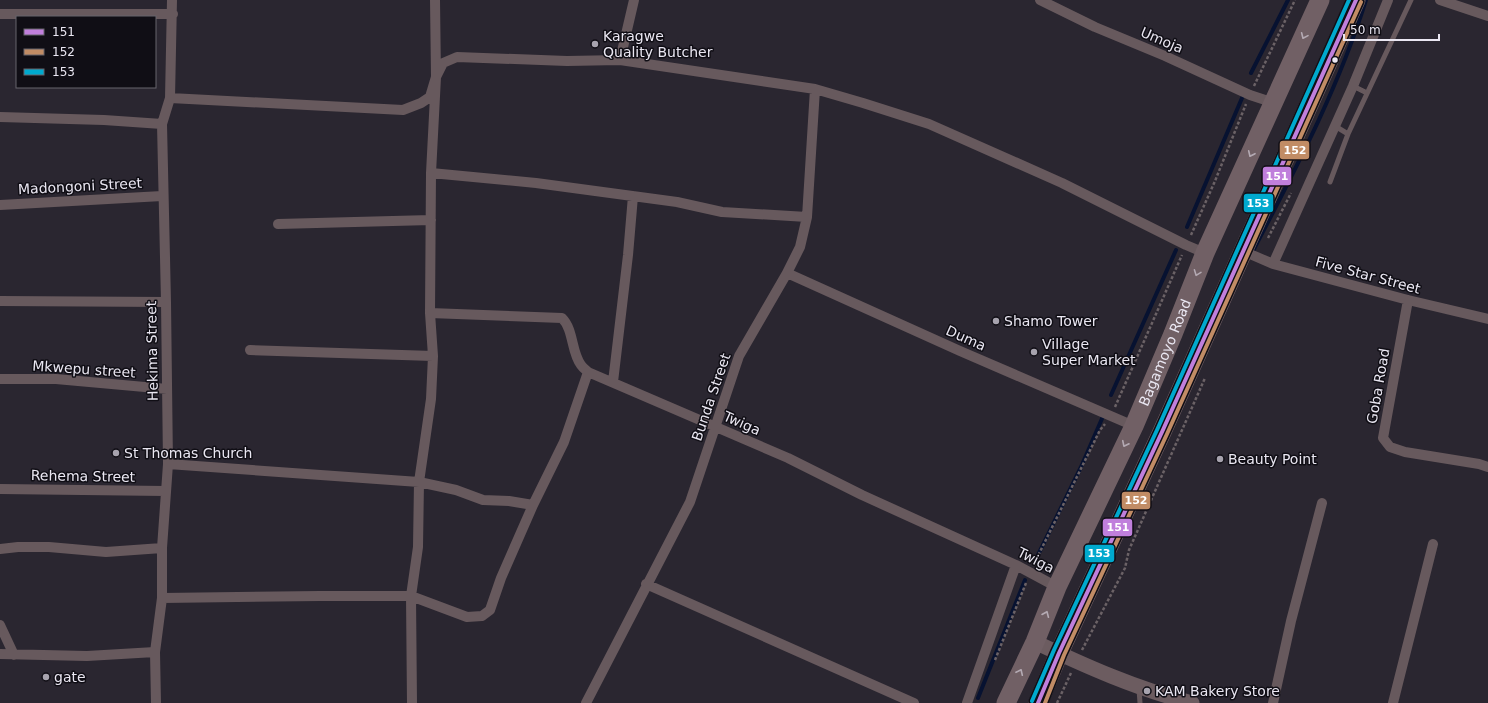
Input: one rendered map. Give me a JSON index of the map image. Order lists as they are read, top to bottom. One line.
{"streets":{"highway":["Bagamoyo Road"],"street":["Umoja","Madongoni Street","Five Star Street","Duma","Hekima Street","Mkwepu street","Goba Road","Bunda Street","Twiga","Rehema Street"]},"crossings":[["Umoja","Bagamoyo Road"],["Madongoni Street","Hekima Street"],["Five Star Street","Bagamoyo Road"],["Five Star Street","Goba Road"],["Duma","Bagamoyo Road"],["Duma","Bunda Street"],["Hekima Street","Mkwepu street"],["Hekima Street","Rehema Street"],["Bagamoyo Road","Twiga"],["Bunda Street","Twiga"]],"places":["Karagwe Quality Butcher","Shamo Tower","Village Super Market","St Thomas Church","Beauty Point","gate","KAM Bakery Store"],"lines":["transit line 151","transit line 153","transit line 152"],"legend":["151","152","153"],"scale_bar":"50 m"}
